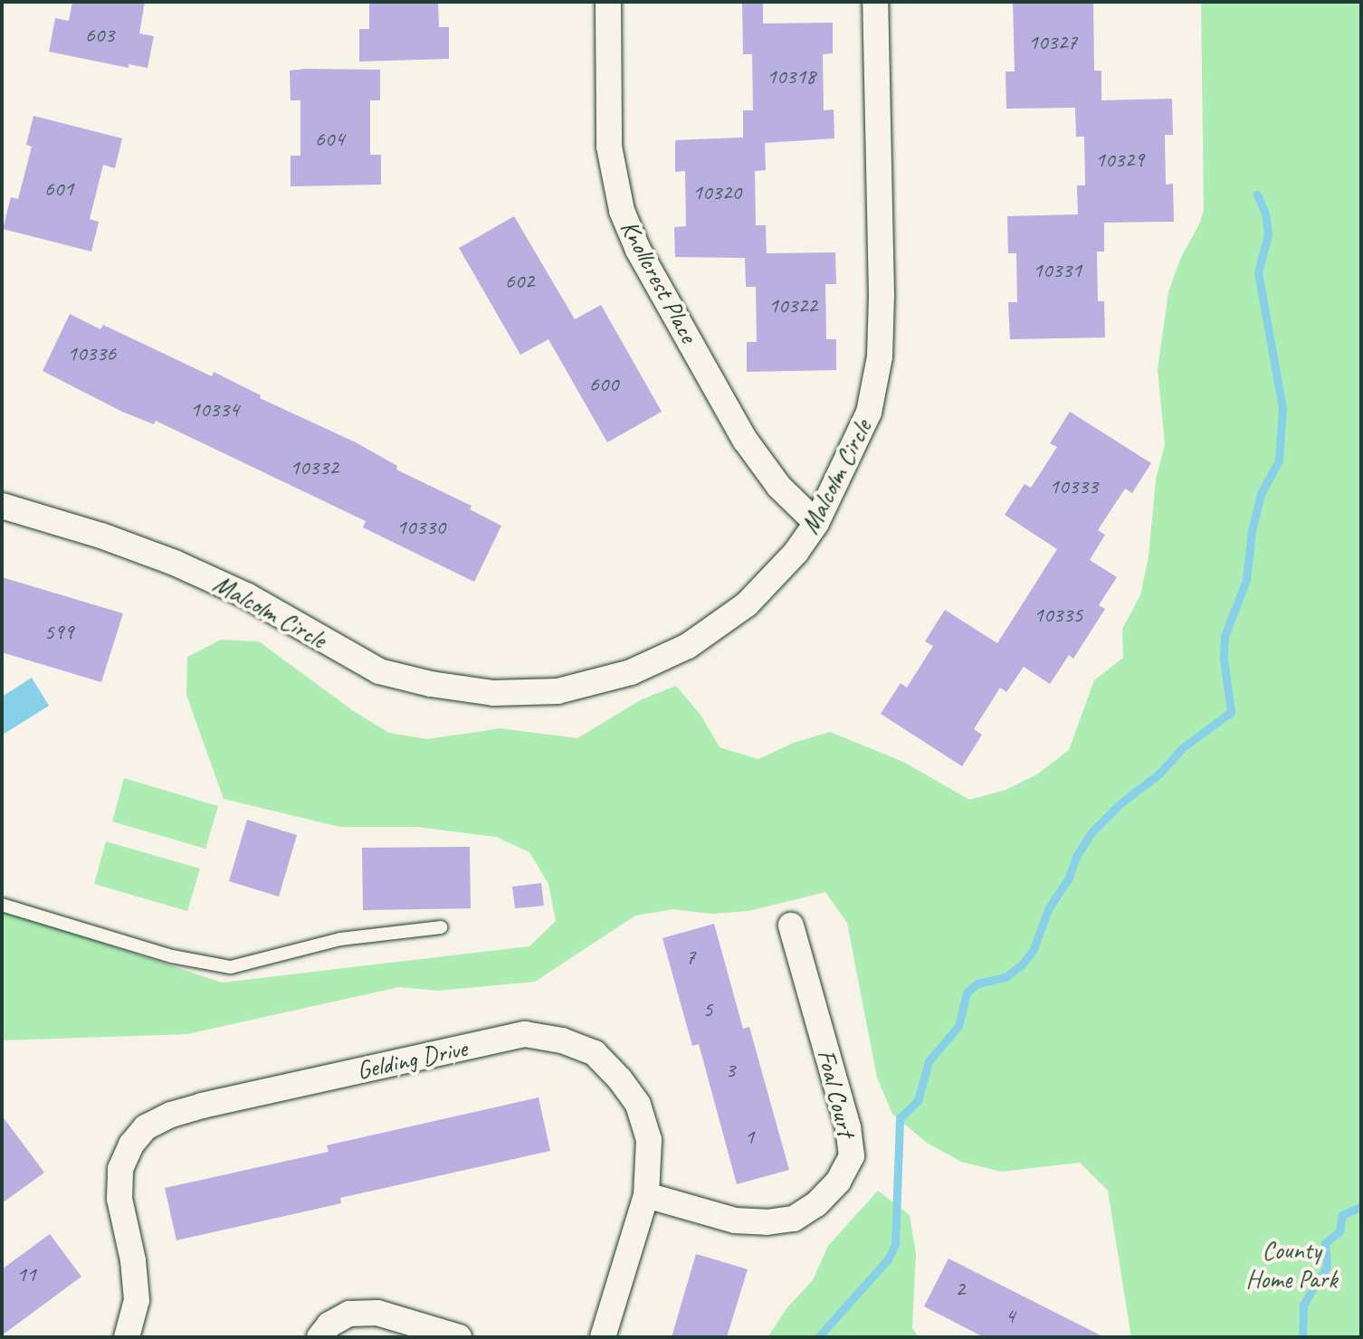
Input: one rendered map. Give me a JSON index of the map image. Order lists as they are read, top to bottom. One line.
{"streets":{"street":["Knollcrest Place","Malcolm Circle","Gelding Drive","Foal Court"]},"crossings":[["Knollcrest Place","Malcolm Circle"],["Gelding Drive","Foal Court"]],"parks":["County Home Park"],"house_numbers":["603","10327","10318","604","10329","601","10320","10331","602","10322","10336","600","10334","10332","10333","10330","10335","599","7","5","3","1","11","2","4"]}
